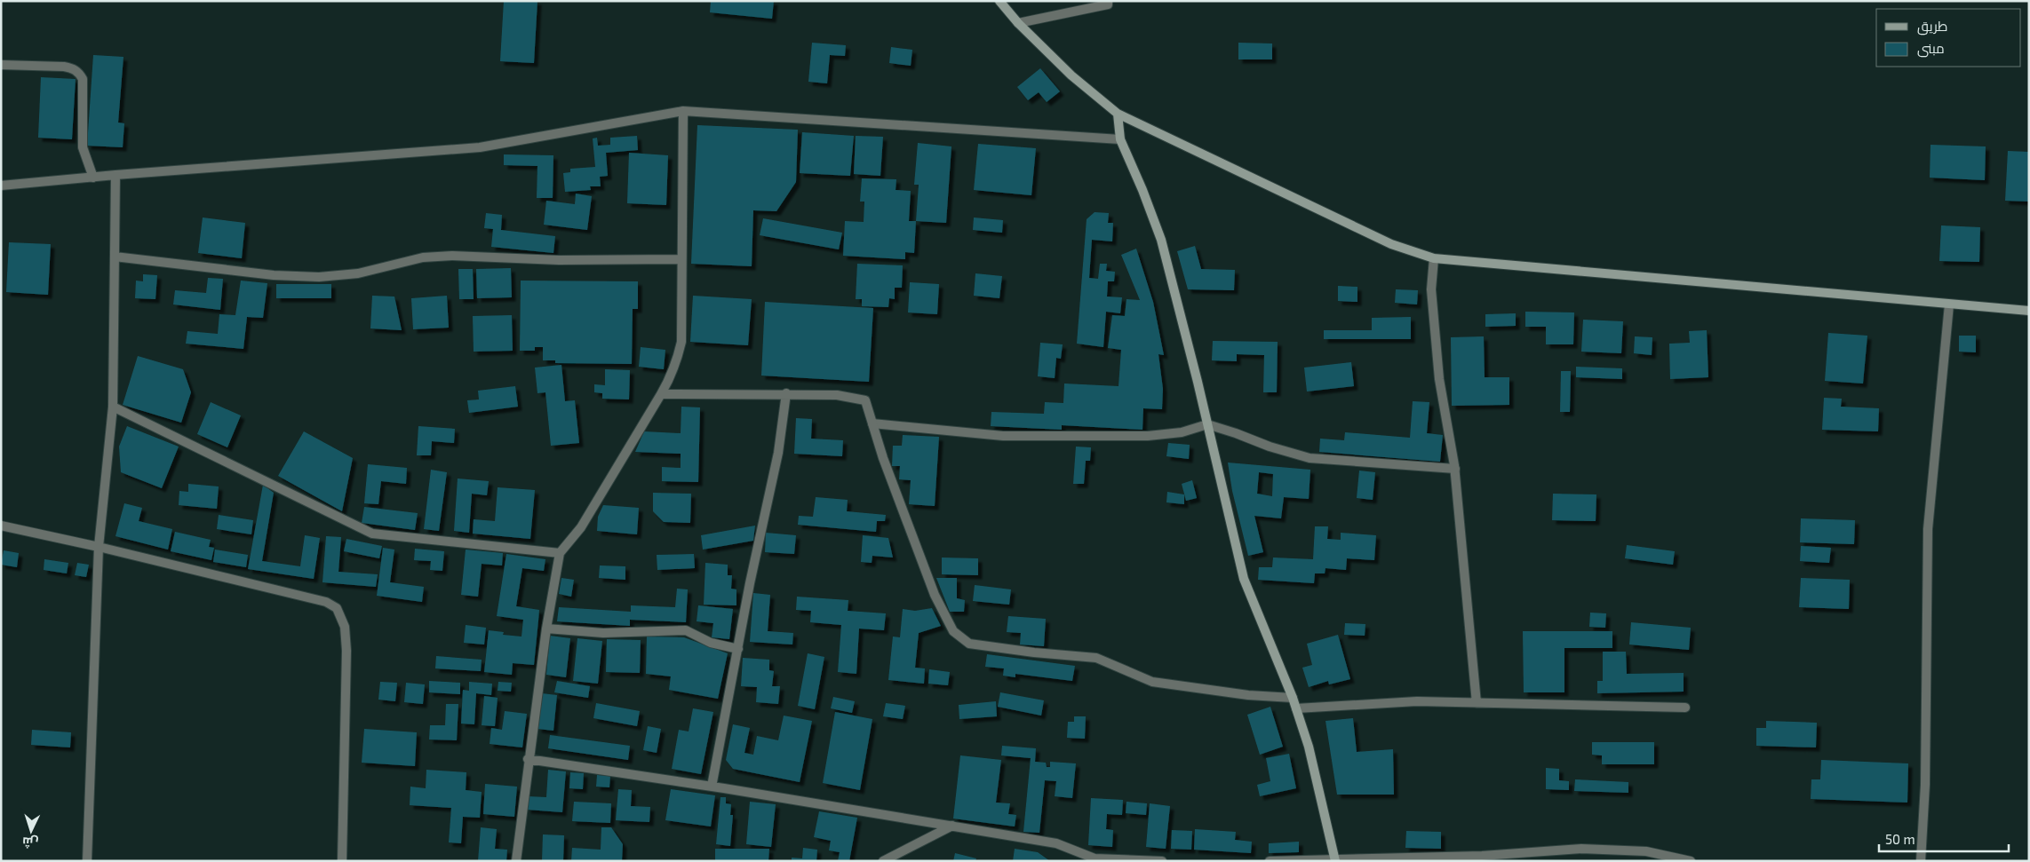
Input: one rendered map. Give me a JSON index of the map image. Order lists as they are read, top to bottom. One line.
{"legend":["طريق","مبنى"],"scale_bar":"50 m","north":"bottom"}
